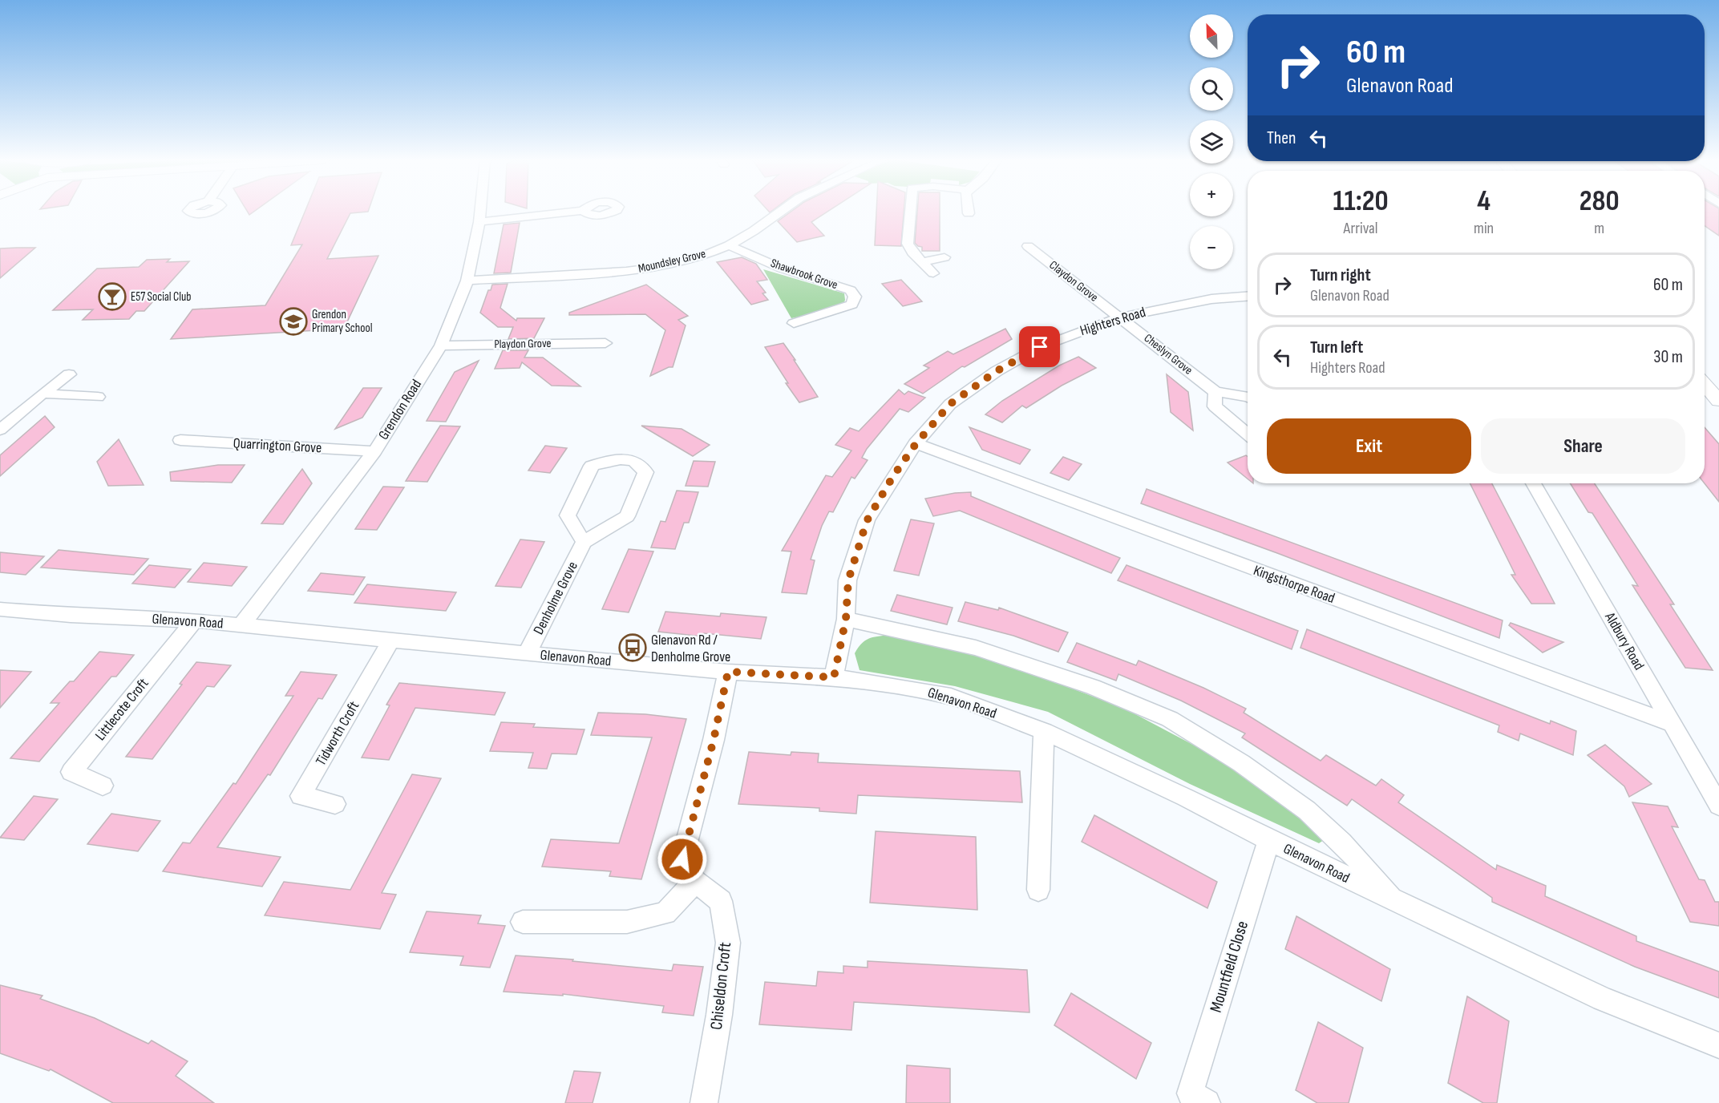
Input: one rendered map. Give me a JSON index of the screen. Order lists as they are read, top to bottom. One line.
{"streets":{"street":["Moundsley Grove","Shawbrook Grove","Claydon Grove","Highters Road","Playdon Grove","Cheslyn Grove","Grendon Road","Quarrington Grove","Kingsthorpe Road","Denholme Grove","Glenavon Road","Aldbury Road","Littlecote Croft","Tidworth Croft","Mountfield Close","Chiseldon Croft"]},"crossings":[["Moundsley Grove","Shawbrook Grove"],["Moundsley Grove","Grendon Road"],["Claydon Grove","Highters Road"],["Claydon Grove","Cheslyn Grove"],["Highters Road","Cheslyn Grove"],["Highters Road","Kingsthorpe Road"],["Highters Road","Glenavon Road"],["Playdon Grove","Grendon Road"],["Grendon Road","Quarrington Grove"],["Grendon Road","Glenavon Road"],["Kingsthorpe Road","Aldbury Road"],["Denholme Grove","Glenavon Road"],["Glenavon Road","Littlecote Croft"],["Glenavon Road","Tidworth Croft"],["Glenavon Road","Mountfield Close"],["Glenavon Road","Chiseldon Croft"]],"places":{"bar":["E57 Social Club"],"school or university":["Grendon Primary School"],"bus stop":["Glenavon Rd / Denholme Grove"]},"north":"top left","page":{"map_buttons":["+","−"],"turn":["60 m","Glenavon Road"],"then":"Then","eta":["11:20","Arrival","4","min","280","m"],"list":[{"name":"Turn right","note":"Glenavon Road","value":"60 m"},{"name":"Turn left","note":"Highters Road","value":"30 m"}],"buttons":["Exit","Share"]}}
